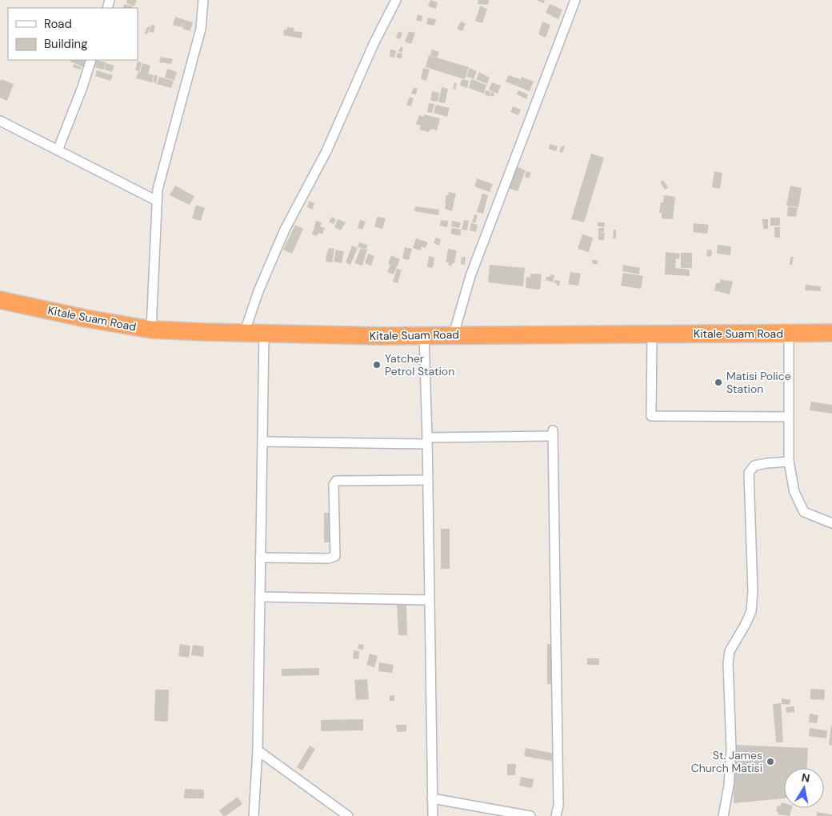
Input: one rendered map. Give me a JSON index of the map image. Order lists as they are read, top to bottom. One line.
{"streets":{"highway":["Kitale Suam Road"]},"places":["Yatcher Petrol Station","Matisi Police Station","St. James Church Matisi"],"legend":["Road","Building"],"north":"top"}
